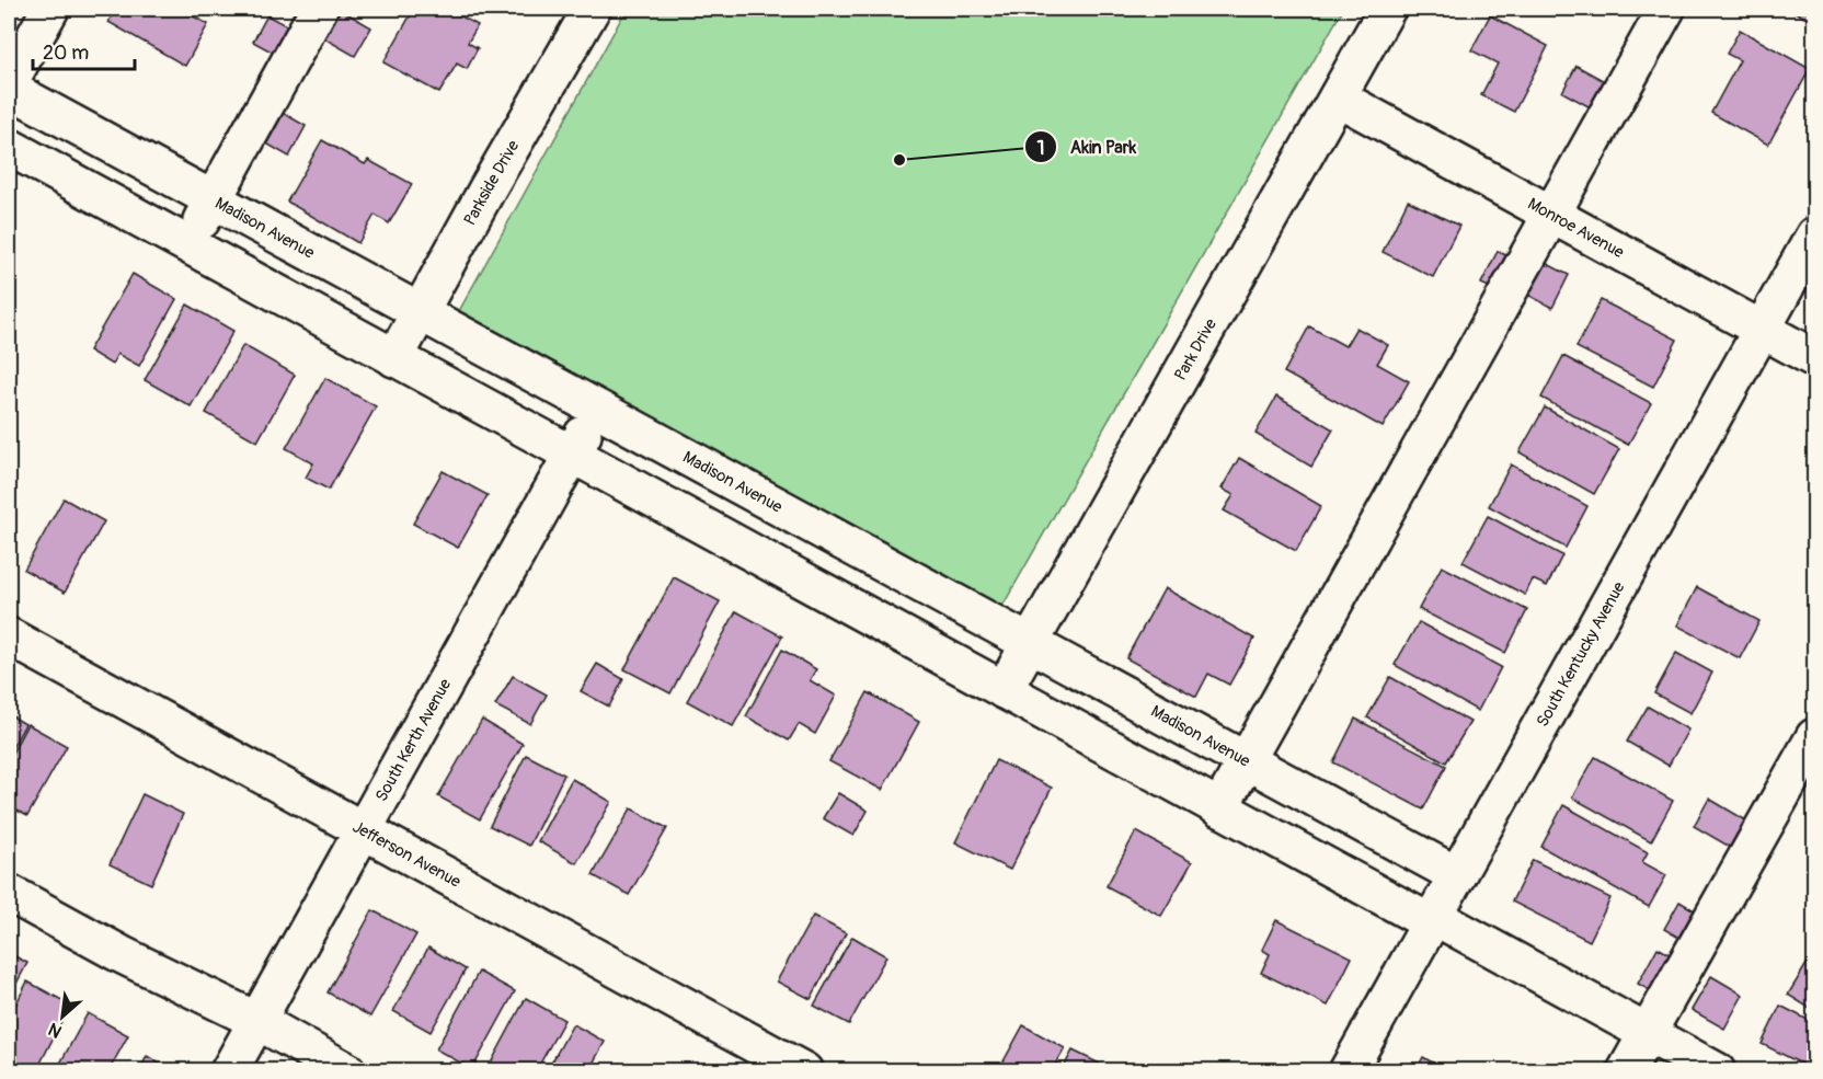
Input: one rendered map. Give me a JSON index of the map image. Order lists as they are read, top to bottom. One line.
{"streets":{"street":["Parkside Drive","Madison Avenue","Monroe Avenue","Park Drive","South Kentucky Avenue","South Kerth Avenue","Jefferson Avenue"]},"crossings":[["Parkside Drive","Madison Avenue"],["Madison Avenue","Park Drive"],["Madison Avenue","South Kentucky Avenue"],["Madison Avenue","South Kerth Avenue"],["Monroe Avenue","Park Drive"],["Monroe Avenue","South Kentucky Avenue"],["South Kerth Avenue","Jefferson Avenue"]],"places":["Akin Park"],"scale_bar":"20 m","north":"bottom left"}
